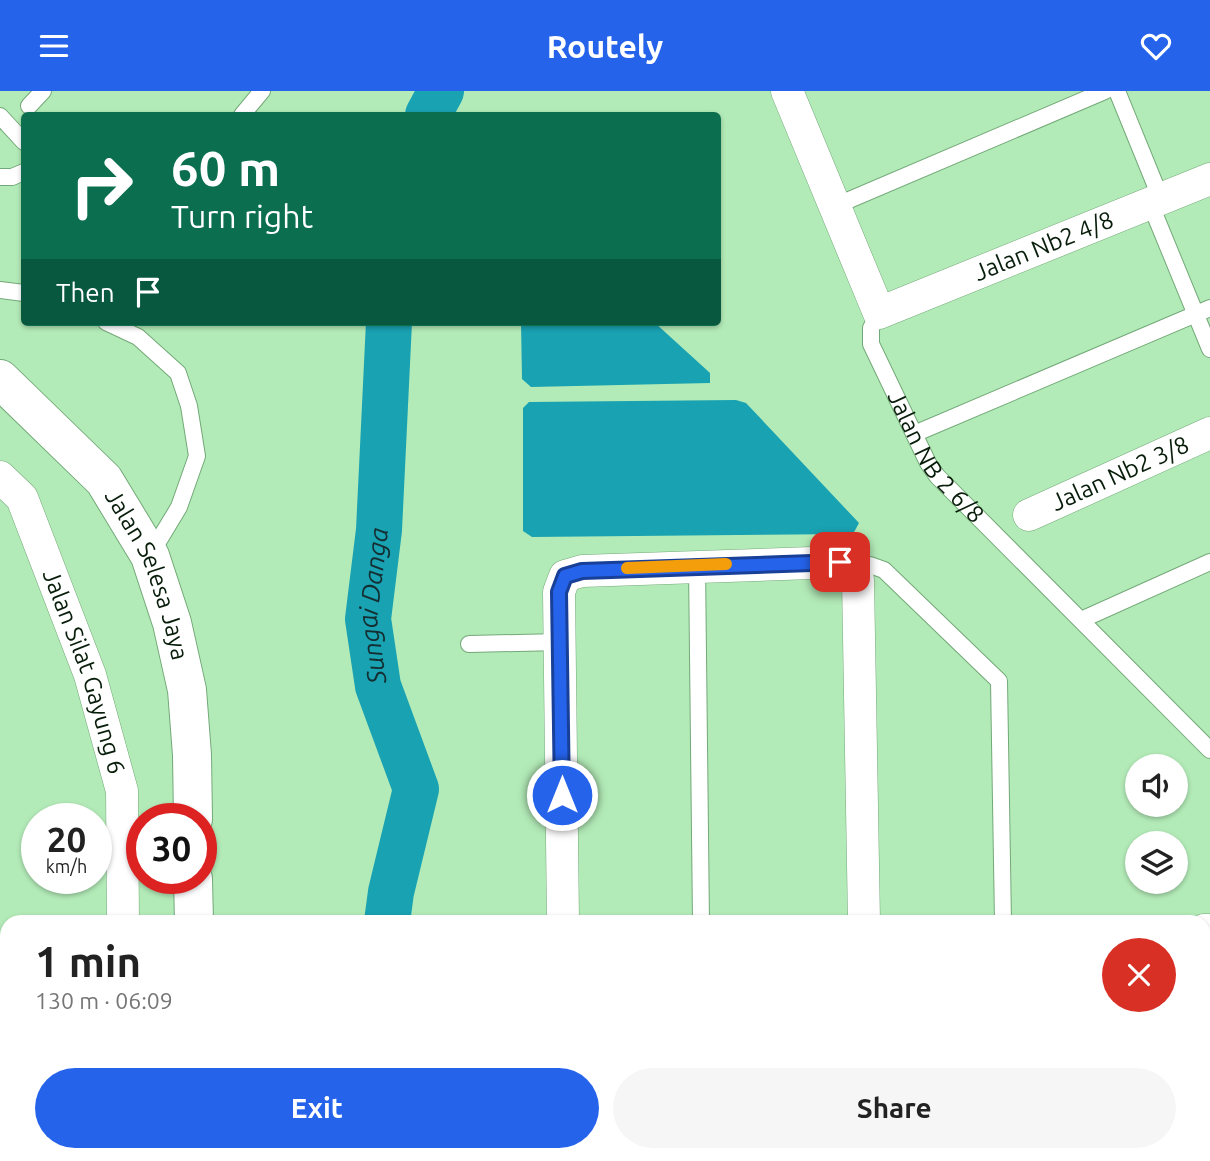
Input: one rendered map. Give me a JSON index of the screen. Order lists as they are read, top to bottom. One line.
{"streets":{"street":["Jalan Nb2 4/8","Jalan Nb2 3/8","Jalan Selesa Jaya","Jalan Silat Gayung 6"],"lane":["Jalan NB 2 6/8"]},"crossings":[["Jalan Nb2 4/8","Jalan NB 2 6/8"]],"water":["Sungai Danga"],"page":{"header":"Routely","turn":["60 m","Turn right"],"then":"Then","speed":"20 km/h","limit":"30","heading":["1 min","130 m · 06:09"],"buttons":["Exit","Share"]}}
